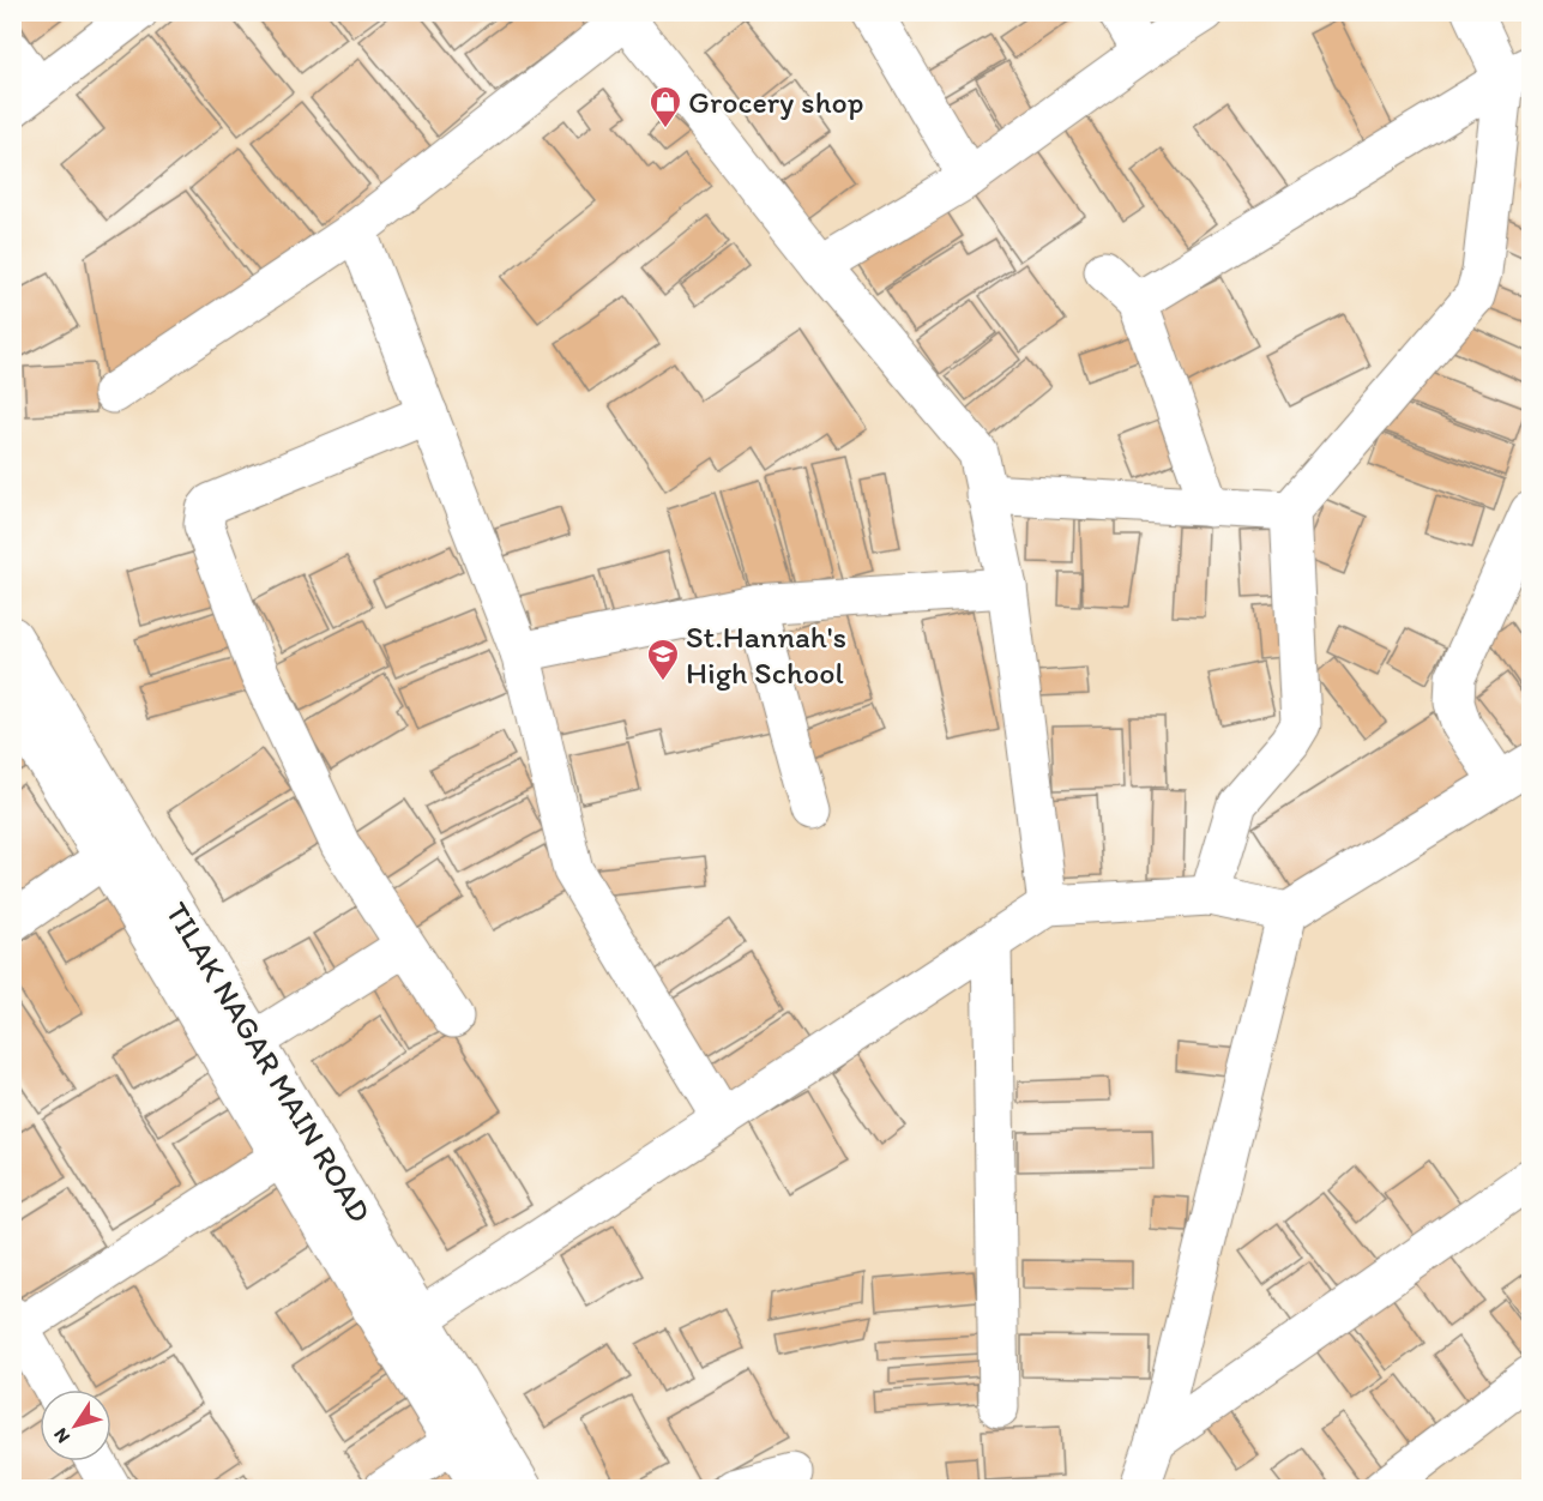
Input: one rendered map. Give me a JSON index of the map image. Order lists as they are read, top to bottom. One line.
{"streets":{"street":["TILAK NAGAR MAIN ROAD"]},"places":{"shop":["Grocery shop"],"school or university":["St.Hannah's High School"]},"north":"bottom left"}
